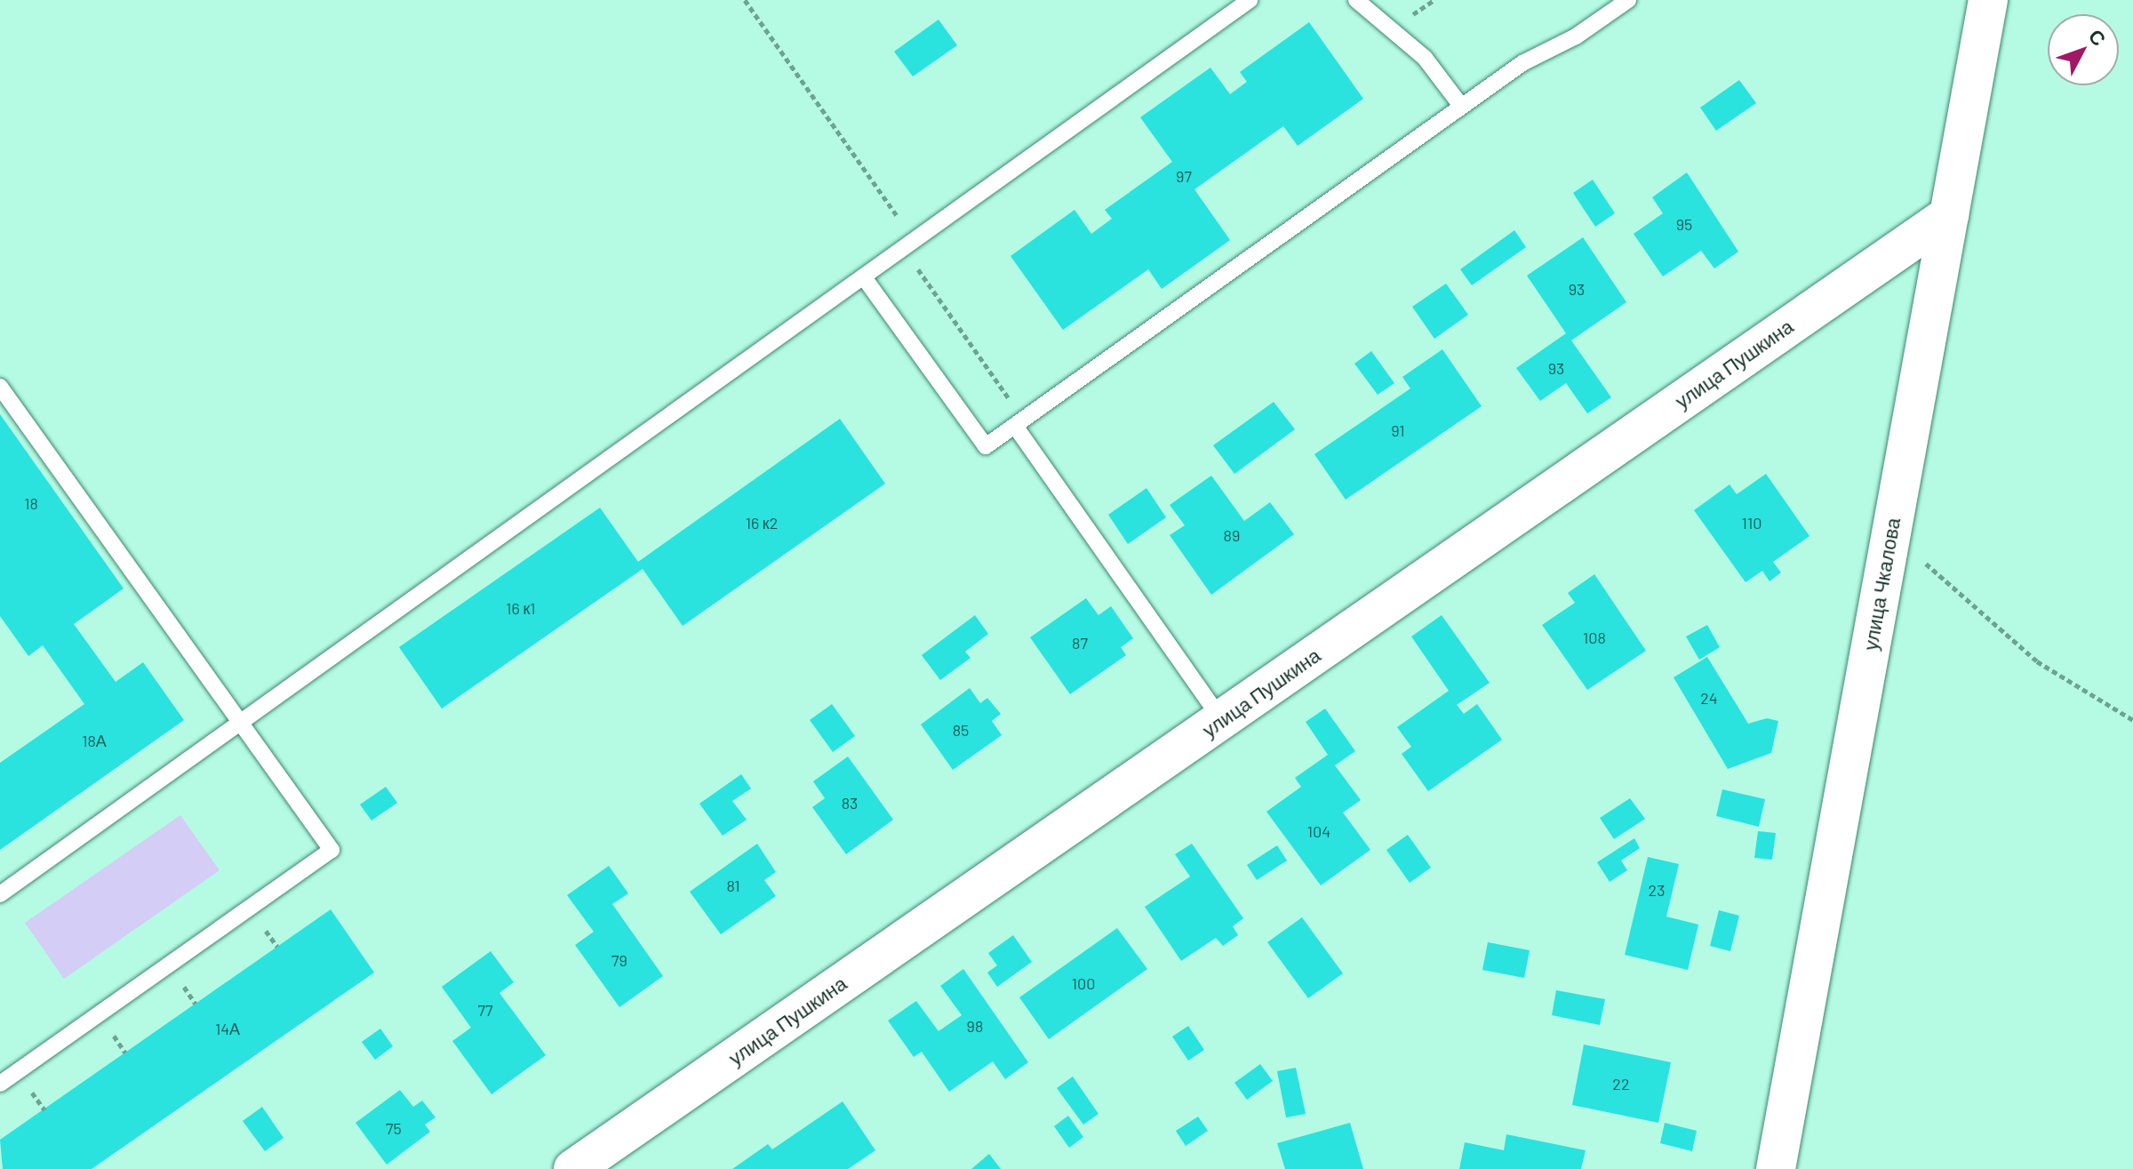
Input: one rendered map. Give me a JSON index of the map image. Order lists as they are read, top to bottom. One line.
{"streets":{"street":["улица Пушкина","улица Чкалова"]},"crossings":[["улица Пушкина","улица Чкалова"]],"house_numbers":["97","95","93","93","91","18","16 к2","110","89","16 к1","108","87","24","85","18А","83","104","81","23","79","100","77","98","14А","22","75"],"north":"top right"}
